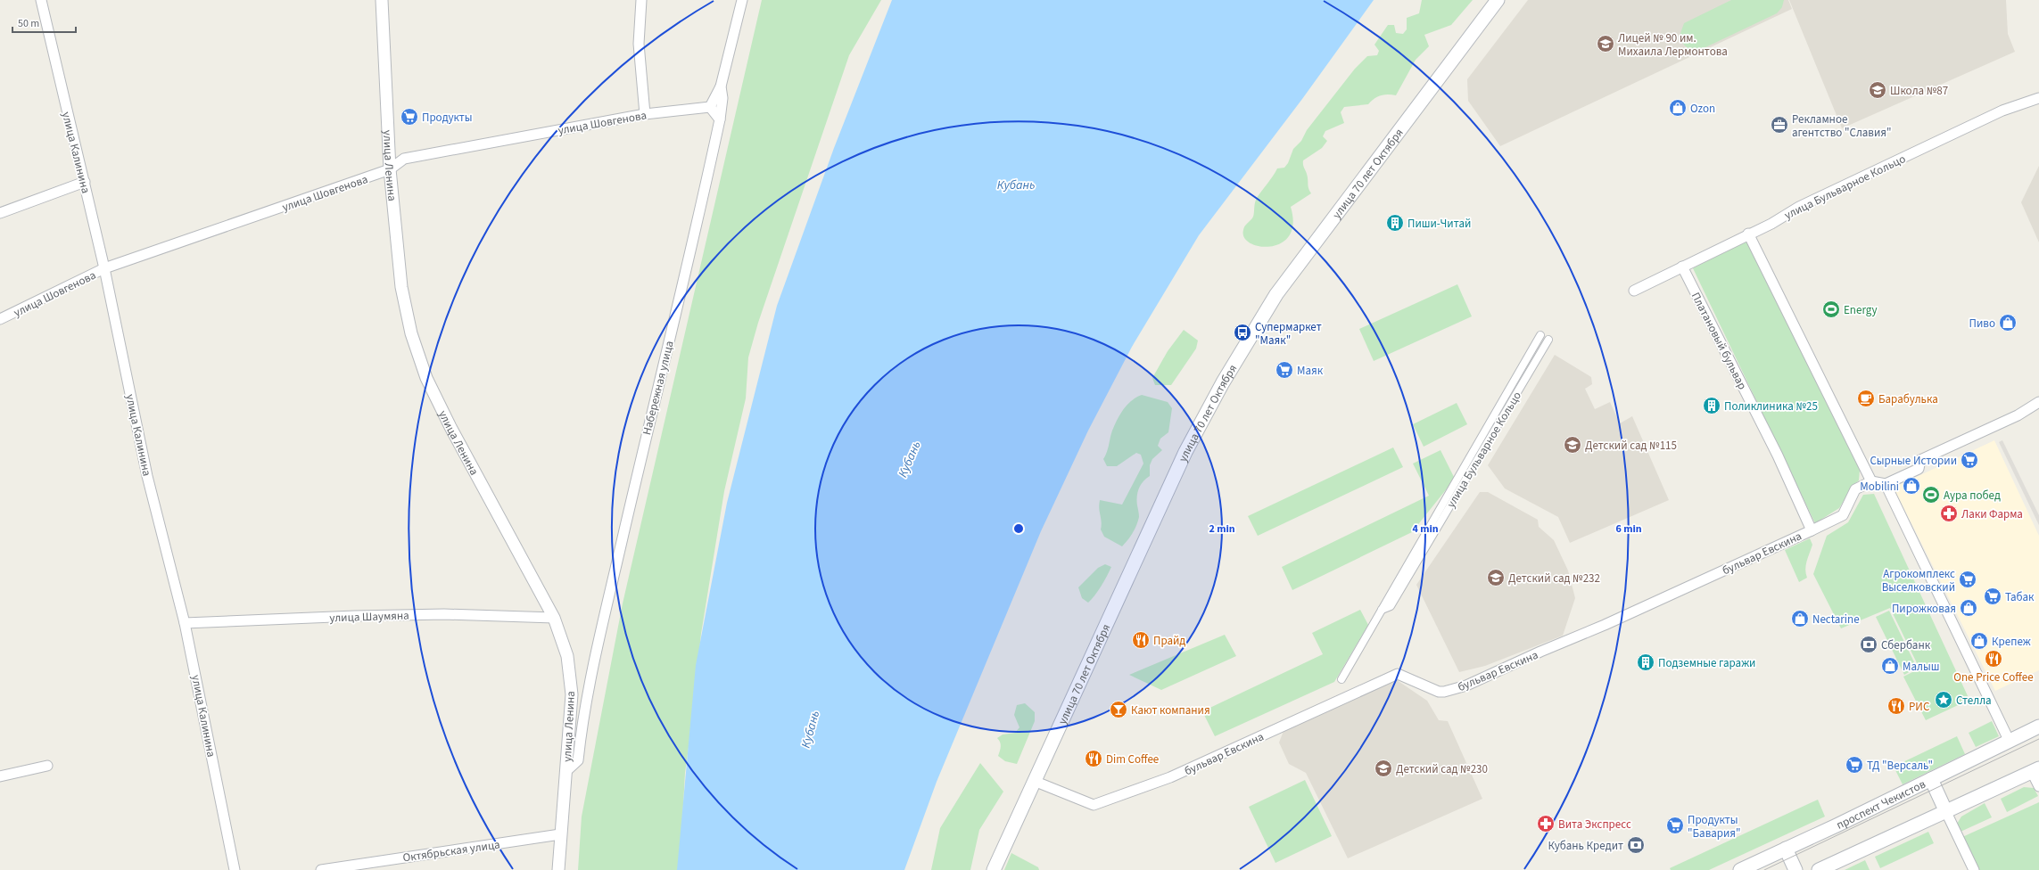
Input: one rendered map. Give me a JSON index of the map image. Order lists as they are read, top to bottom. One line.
{"streets":{"main road":["улица 70 лет Октября","проспект Чекистов"],"street":["улица Шовгенова","улица Калинина","улица Ленина","улица Бульварное Кольцо","Платановый бульвар","Набережная улица","бульвар Евскина","улица Шаумяна","Октябрьская улица"]},"crossings":[["улица Шовгенова","улица Калинина"],["улица Шовгенова","улица Ленина"],["улица Калинина","улица Шаумяна"],["улица Ленина","Набережная улица"],["улица Ленина","улица Шаумяна"],["улица Ленина","Октябрьская улица"],["улица 70 лет Октября","бульвар Евскина"],["улица Бульварное Кольцо","Платановый бульвар"],["Платановый бульвар","бульвар Евскина"]],"water":["Кубань"],"places":{"school or university":["Лицей № 90 им. Михаила Лермонтова","Школа №87","Детский сад №115","Детский сад №232","Детский сад №230"],"shop":["Ozon","Пиво","Mobilini","Пирожковая","Nectarine","Крепеж","Малыш"],"supermarket":["Продукты","Маяк","Сырные Истории","Агрокомплекс Выселковский","Табак","ТД \"Версаль\"","Продукты \"Бавария\""],"office":["Рекламное агентство \"Славия\""],"building":["Пиши-Читай","Поликлиника №25","Подземные гаражи"],"sports":["Energy","Аура побед"],"bus stop":["Супермаркет \"Маяк\""],"cafe":["Барабулька"],"pharmacy":["Лаки Фарма","Вита Экспресс"],"restaurant":["Прайд","One Price Coffee","РИС","Dim Coffee"],"bank":["Сбербанк","Кубань Кредит"],"place":["Стелла"],"bar":["Кают компания"]},"scale_bar":"50 m","rings":["2 min","4 min","6 min"]}
